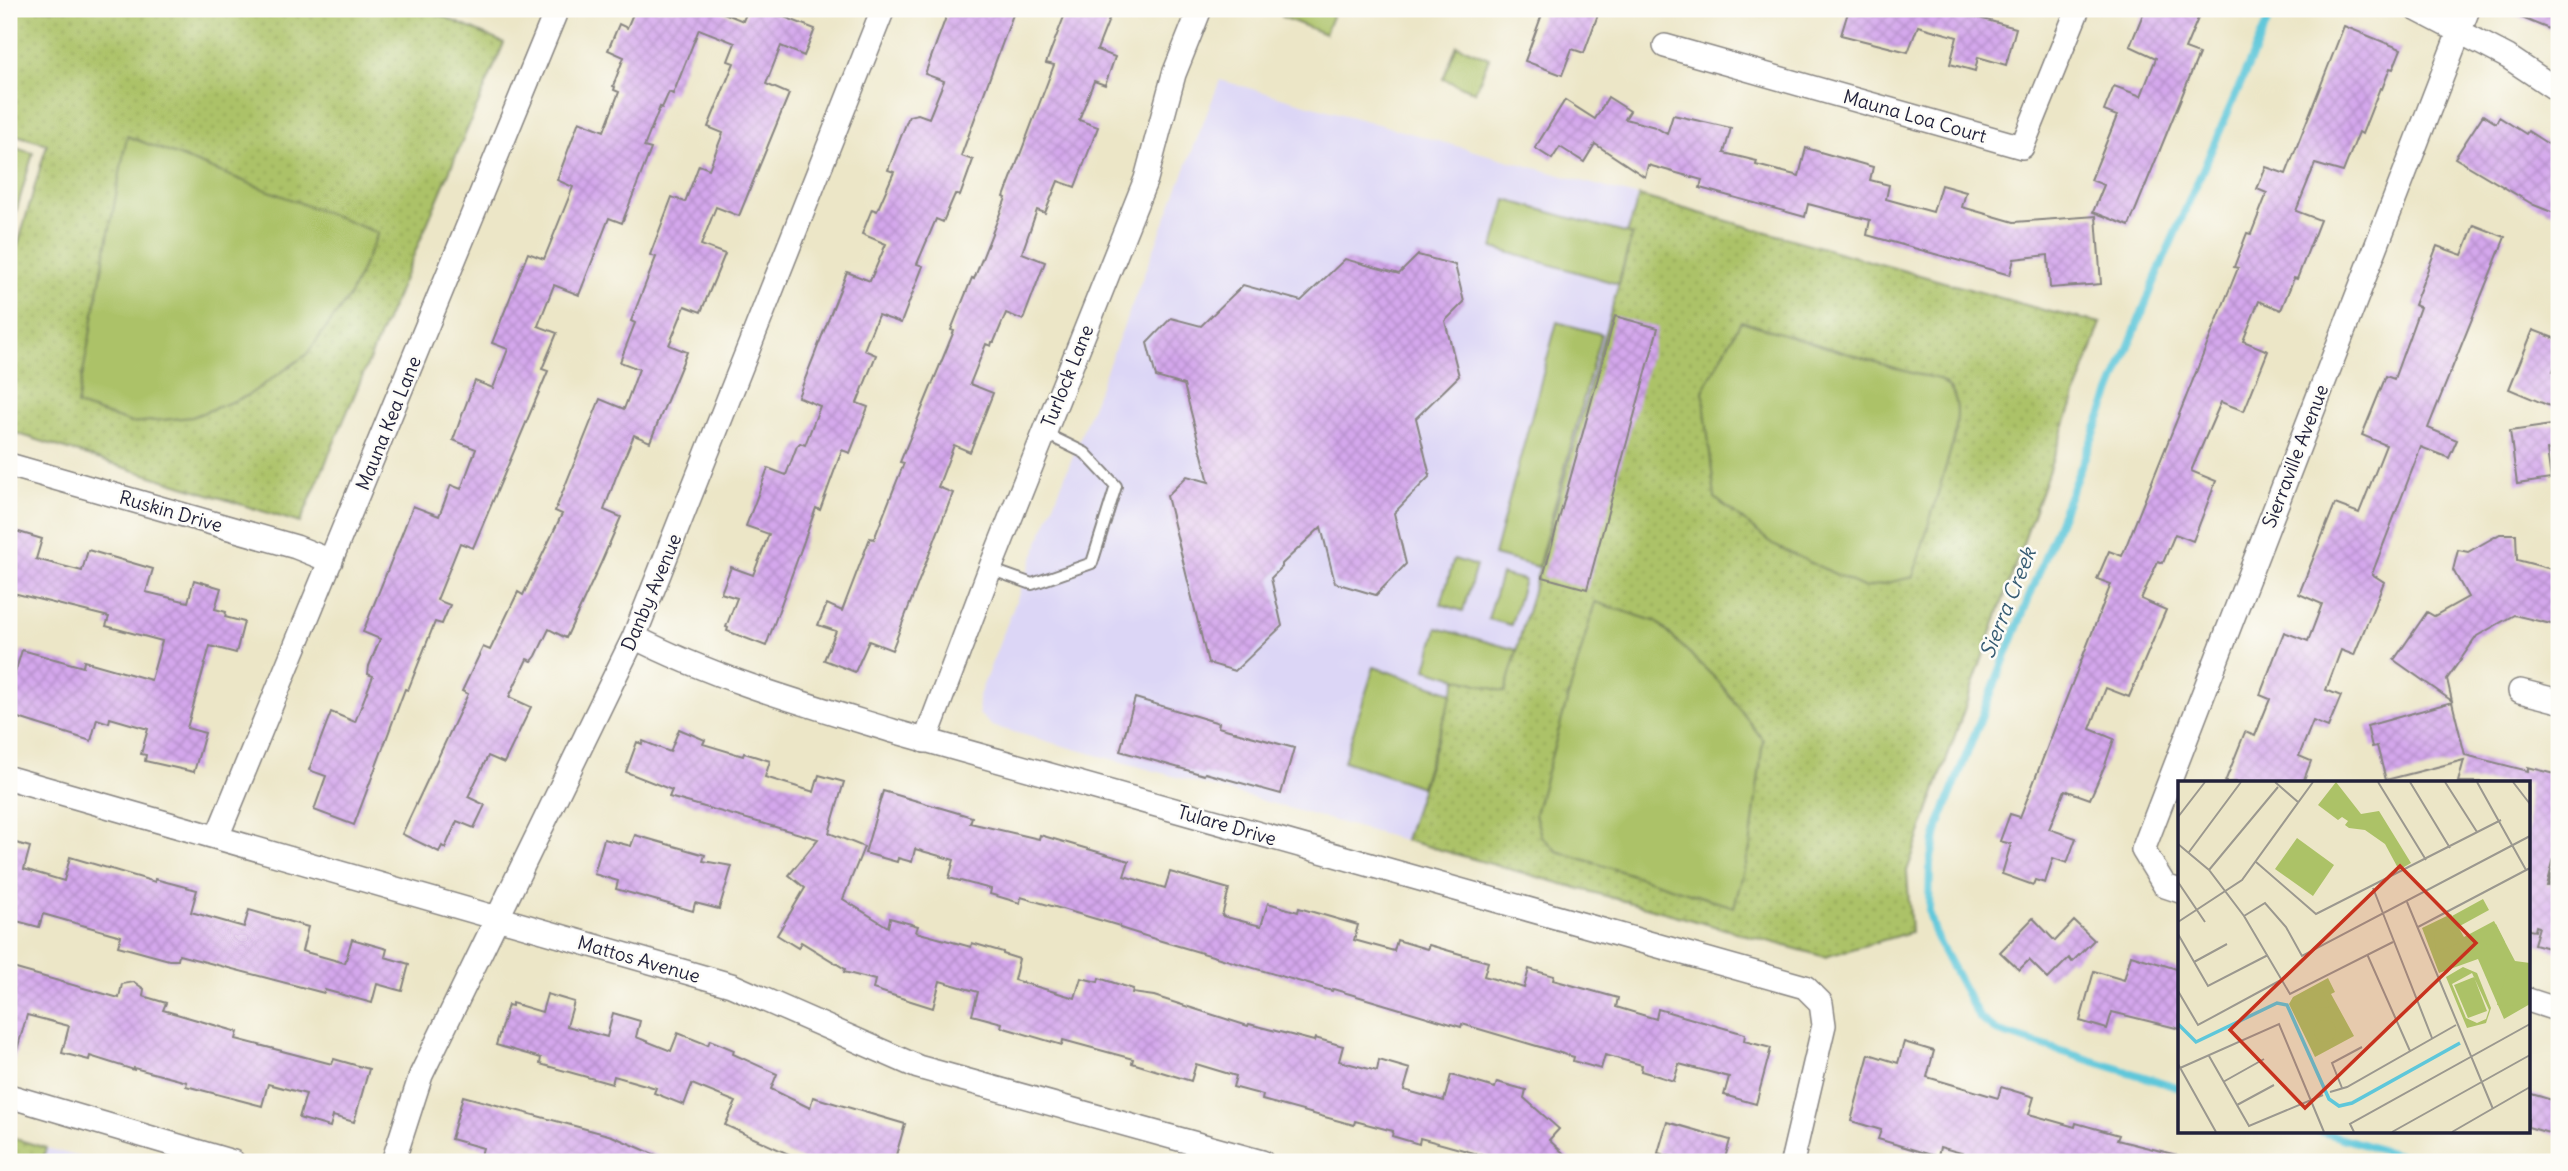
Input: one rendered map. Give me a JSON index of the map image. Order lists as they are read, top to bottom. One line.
{"streets":{"street":["Mauna Loa Court","Turlock Lane","Mauna Kea Lane","Sierraville Avenue","Ruskin Drive","Danby Avenue","Tulare Drive","Mattos Avenue"]},"crossings":[["Turlock Lane","Tulare Drive"],["Mauna Kea Lane","Ruskin Drive"],["Mauna Kea Lane","Mattos Avenue"],["Danby Avenue","Tulare Drive"],["Danby Avenue","Mattos Avenue"]],"water":["Sierra Creek"]}
